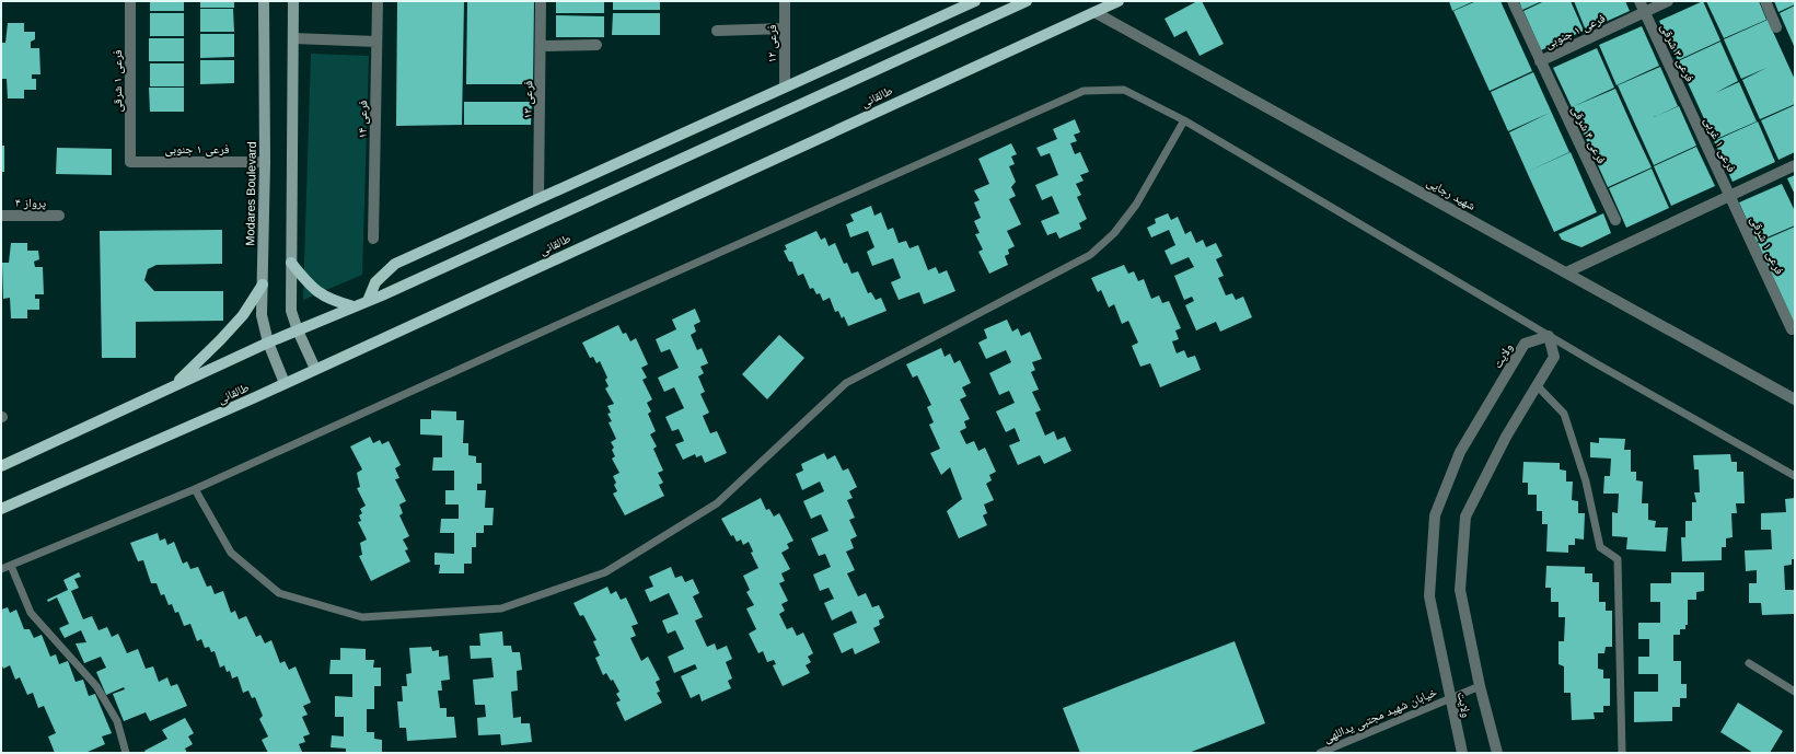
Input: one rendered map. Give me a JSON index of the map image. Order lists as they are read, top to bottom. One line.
{"streets":{"main road":["طالقانی","Modares Boulevard"],"street":["فرعی ۱ جنوبی","فرعی ۱۲","فرعی ۳ شرقی","فرعی ۱ شرقی","فرعی ۱۳","فرعی ۱۴","فرعی ۴ شرقی","فرعی ۱ غربی","شهید رجایی","پرواز ۴","ولایت"],"lane":["خیابان شهید مجتبی یداللهی"]},"crossings":[["فرعی ۱ جنوبی","فرعی ۳ شرقی"],["فرعی ۱ جنوبی","فرعی ۱ شرقی"],["فرعی ۱ جنوبی","فرعی ۴ شرقی"],["فرعی ۱ جنوبی","Modares Boulevard"],["فرعی ۳ شرقی","فرعی ۱ غربی"],["فرعی ۱ شرقی","فرعی ۱ غربی"],["طالقانی","Modares Boulevard"],["طالقانی","شهید رجایی"],["ولایت","خیابان شهید مجتبی یداللهی"]]}
